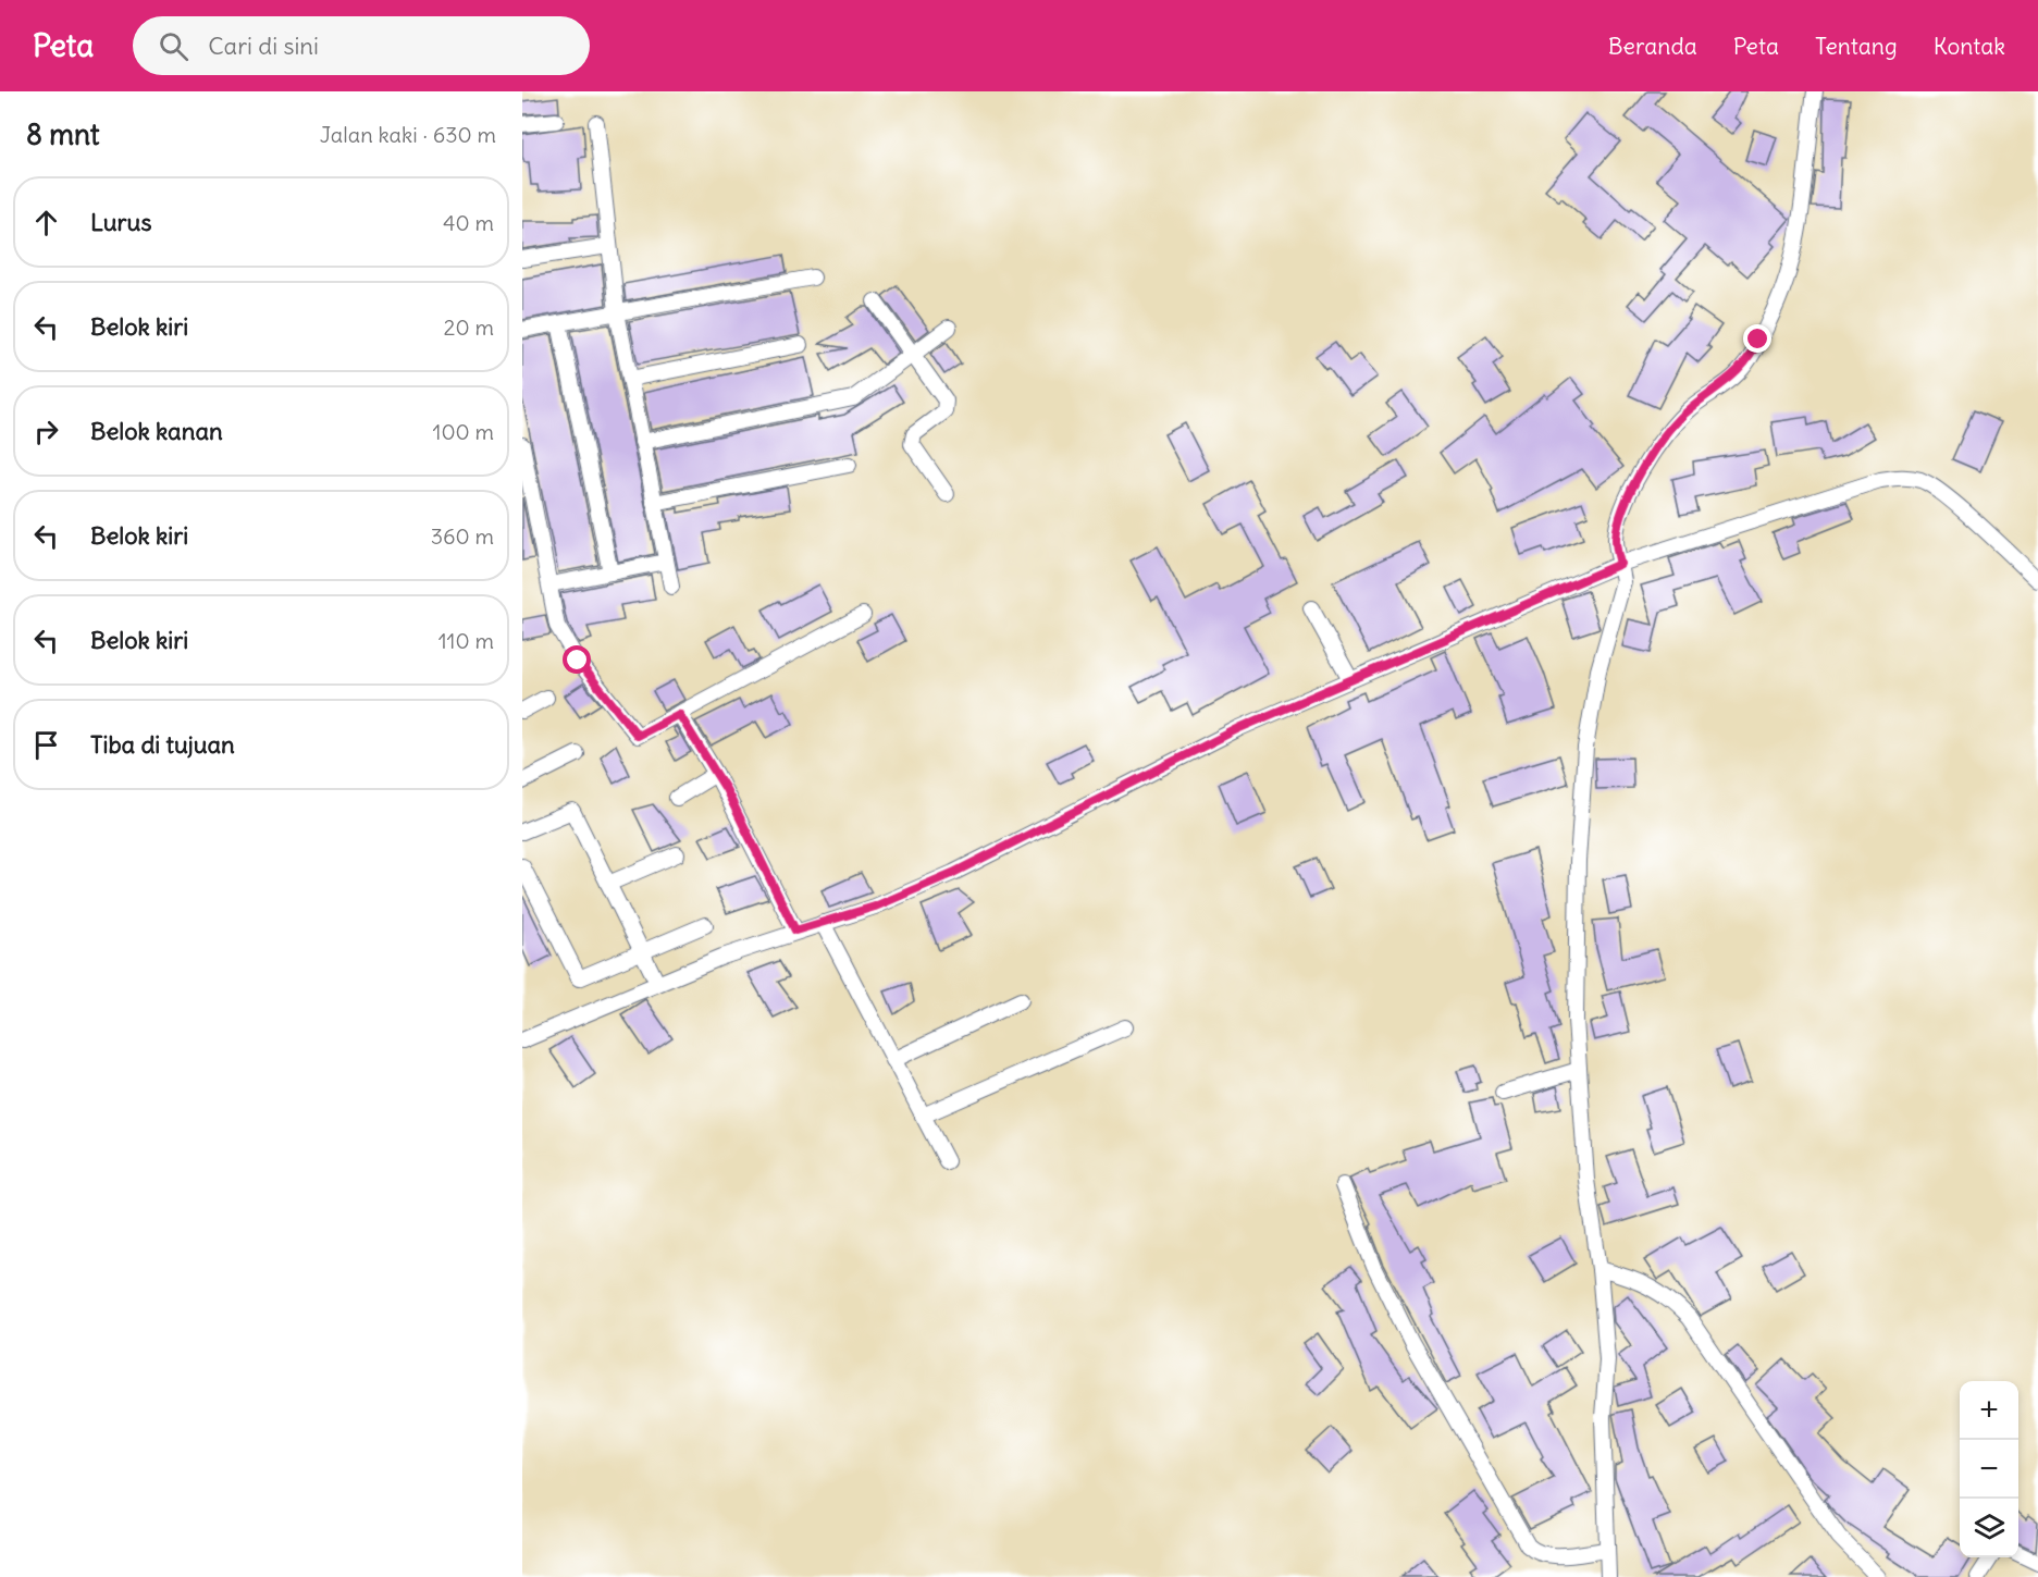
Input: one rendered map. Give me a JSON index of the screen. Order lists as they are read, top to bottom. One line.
{"page":{"header":"Peta","search":"Cari di sini","nav":["Beranda","Peta","Tentang","Kontak"],"heading":["8 mnt","Jalan kaki · 630 m"],"list":[["Lurus","40 m"],["Belok kiri","20 m"],["Belok kanan","100 m"],["Belok kiri","360 m"],["Belok kiri","110 m"],"Tiba di tujuan"],"map_buttons":["+","−"]}}
